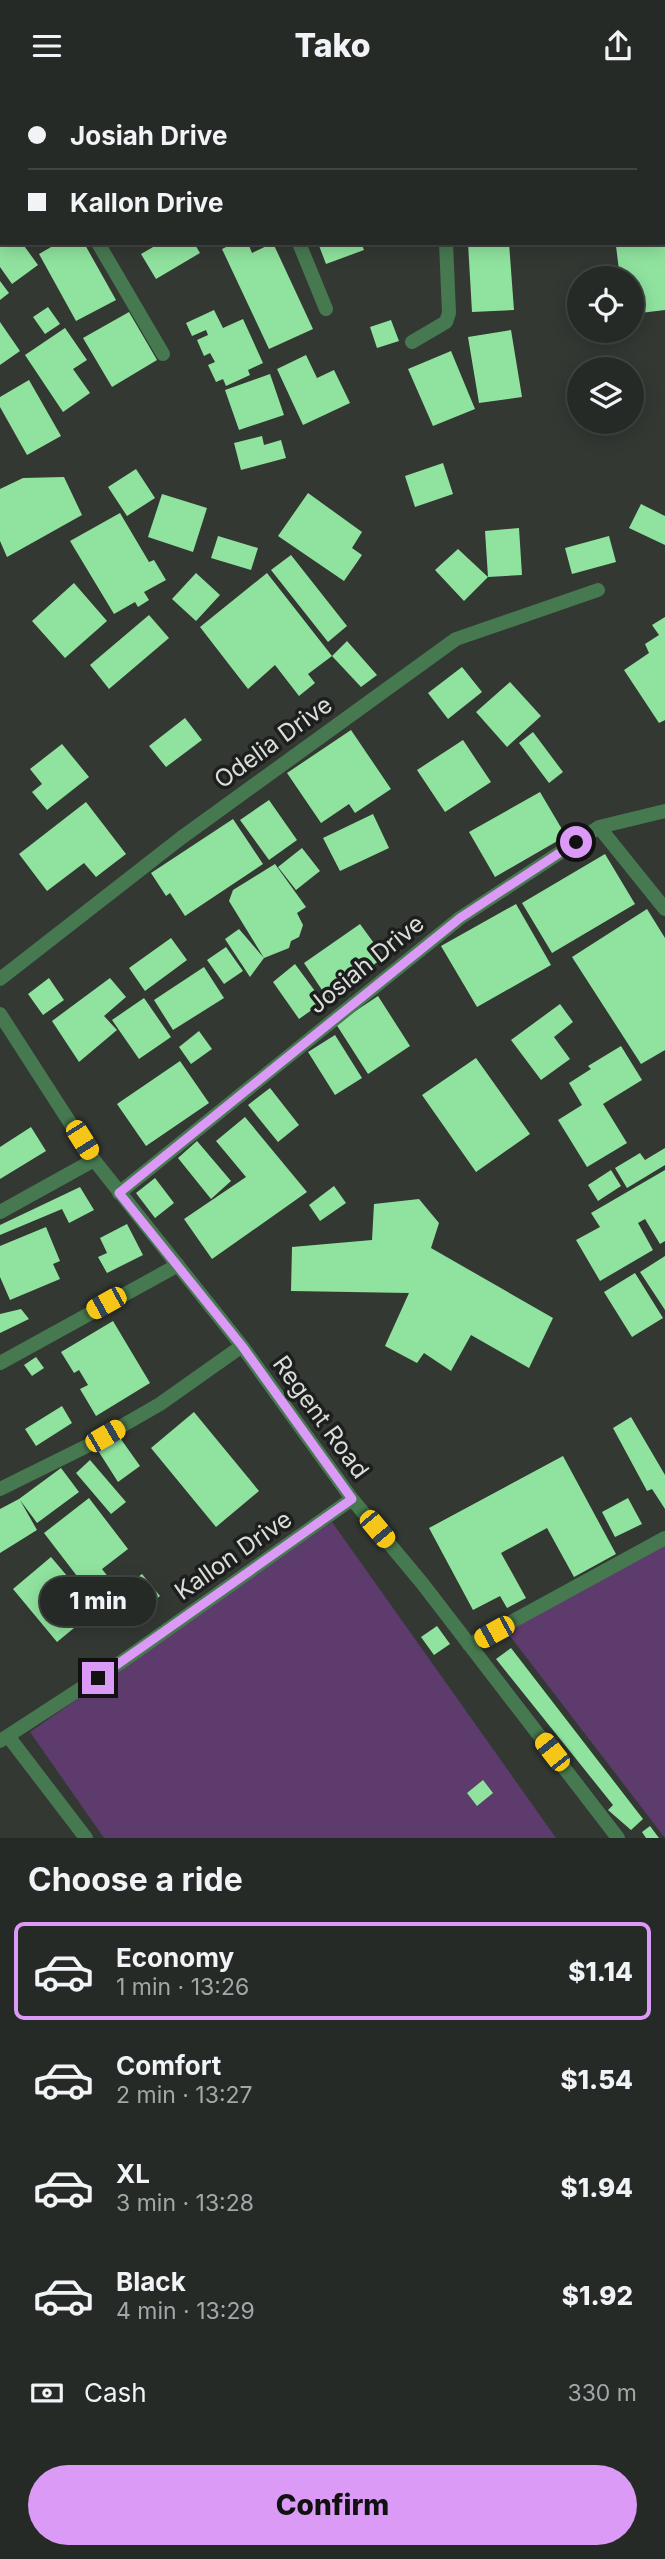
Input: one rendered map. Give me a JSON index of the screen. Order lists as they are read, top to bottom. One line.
{"streets":{"street":["Odelia Drive","Josiah Drive","Regent Road","Kallon Drive"]},"crossings":[["Josiah Drive","Regent Road"],["Regent Road","Kallon Drive"]],"page":{"header":"Tako","banner":["Josiah Drive","Kallon Drive"],"bubble":"1 min","heading":"Choose a ride","list":[{"name":"Economy","note":"1 min · 13:26","value":"$1.14"},{"name":"Comfort","note":"2 min · 13:27","value":"$1.54"},{"name":"XL","note":"3 min · 13:28","value":"$1.94"},{"name":"Black","note":"4 min · 13:29","value":"$1.92"}],"pay":["Cash","330 m"],"buttons":"Confirm"}}
